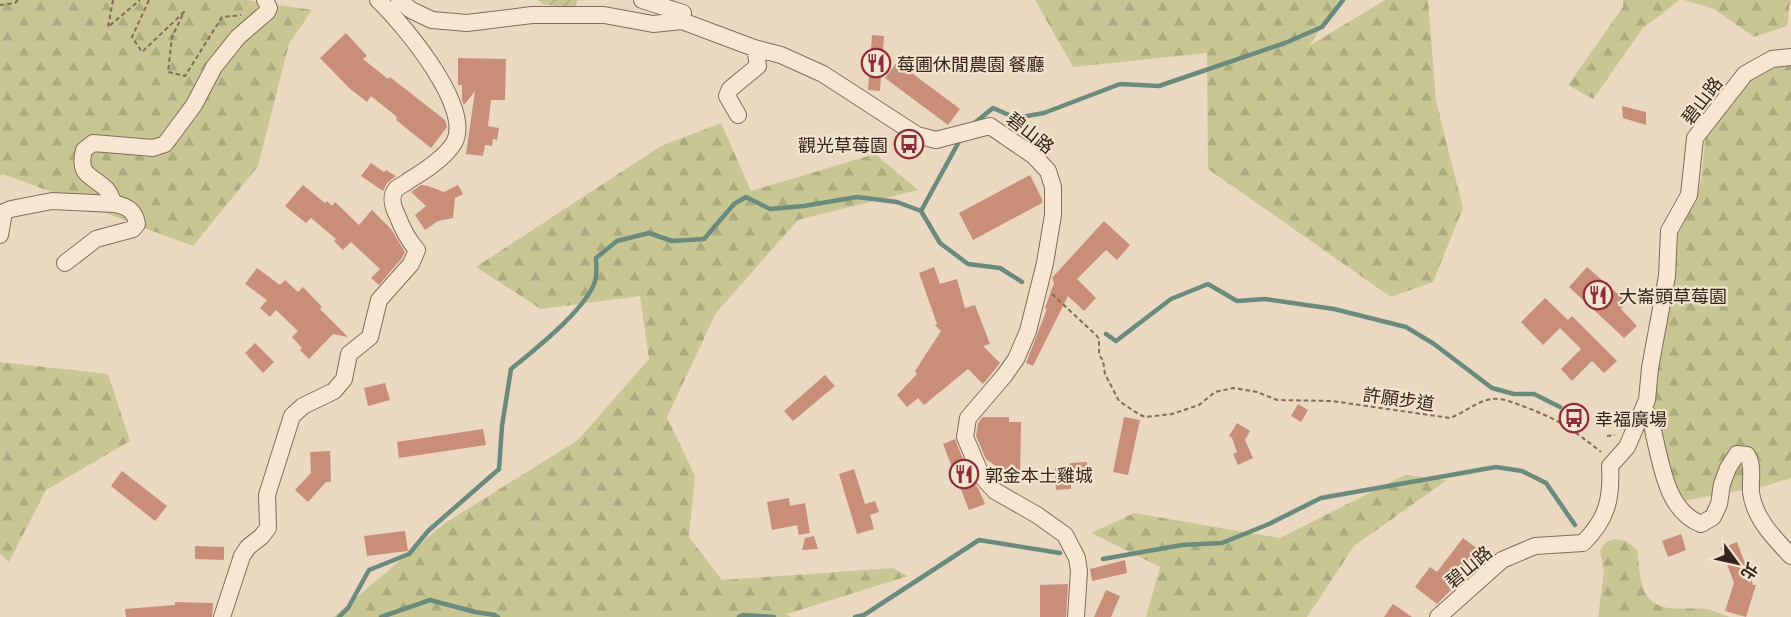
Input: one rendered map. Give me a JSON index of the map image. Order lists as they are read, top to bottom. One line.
{"streets":{"street":["碧山路"],"path":["許願步道"]},"crossings":[["碧山路","許願步道"]],"places":{"restaurant":["莓圃休閒農園 餐廳","大崙頭草莓園","郭金本土雞城"],"bus stop":["觀光草莓園","幸福廣場"]},"north":"bottom right"}
